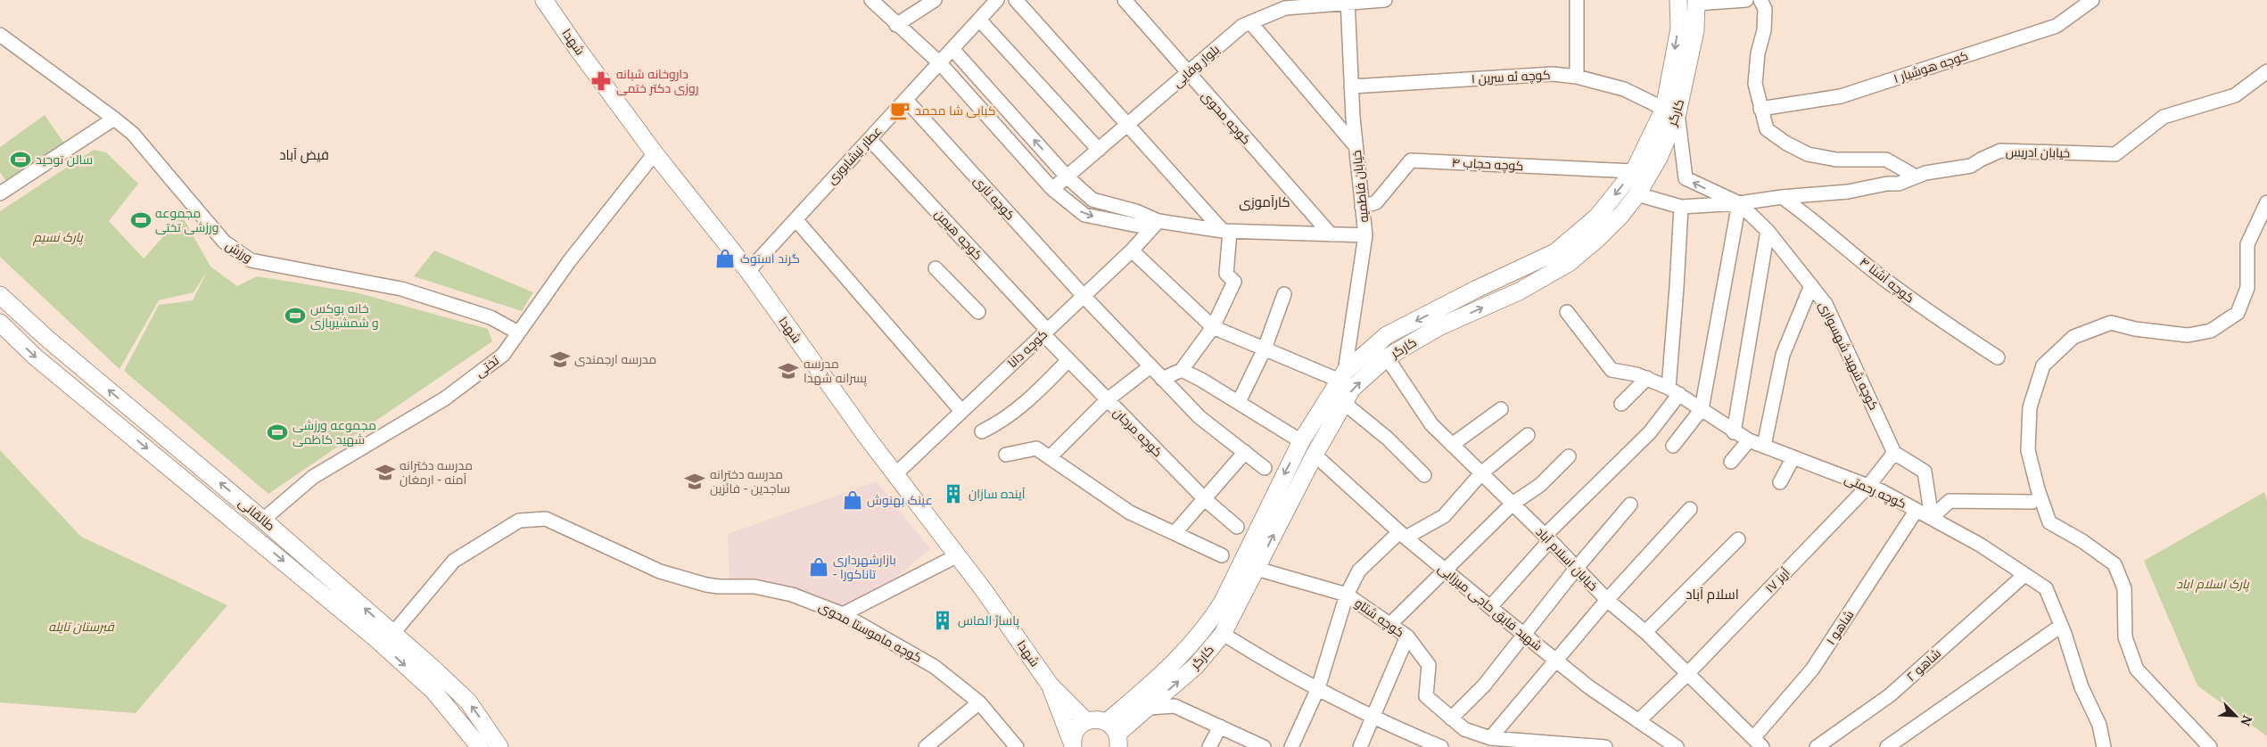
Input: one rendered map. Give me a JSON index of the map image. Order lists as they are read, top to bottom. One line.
{"streets":{"main road":["شهدا","کارگر","طالقانی"],"street":["بلوار وفایی","کوچه هوشیار ۱","کوچه ئه سرین ۱","کوچه محوی","خیابان ادریس","عطار نیشابوری","کوچه حجاب ۴","خیابان فاطمیه","کوچه ناری","کوچه هیمن","ورزش","کوچه آشنا ۴","کوچه دانا","کوچه شهید شهسواری","تختی","کوچه مرجان","کوچه رحمتی","خیابان اسلام آباد","آریز ۱۷","شهید فایق حاجی میرزایی","کوچه شتاو","شاهو ۱","کوچه ماموستا محوی","شاهو ۲"]},"crossings":[["شهدا","عطار نیشابوری"],["شهدا","کوچه دانا"],["شهدا","تختی"],["بلوار وفایی","کوچه محوی"],["بلوار وفایی","خیابان فاطمیه"],["کوچه ئه سرین ۱","کارگر"],["کوچه ئه سرین ۱","خیابان فاطمیه"],["کارگر","خیابان ادریس"],["کارگر","کوچه حجاب ۴"],["کارگر","خیابان فاطمیه"],["کارگر","خیابان اسلام آباد"],["کارگر","شهید فایق حاجی میرزایی"],["کارگر","کوچه شتاو"],["خیابان ادریس","کوچه آشنا ۴"],["خیابان ادریس","کوچه شهید شهسواری"],["عطار نیشابوری","کوچه ناری"],["عطار نیشابوری","کوچه هیمن"],["کوچه حجاب ۴","خیابان فاطمیه"],["کوچه ناری","کوچه دانا"],["کوچه هیمن","کوچه دانا"],["کوچه هیمن","کوچه مرجان"],["ورزش","تختی"],["کوچه دانا","کوچه مرجان"],["کوچه شهید شهسواری","آریز ۱۷"],["تختی","طالقانی"],["کوچه رحمتی","آریز ۱۷"],["کوچه رحمتی","شاهو ۱"],["کوچه رحمتی","شاهو ۲"],["طالقانی","کوچه ماموستا محوی"],["خیابان اسلام آباد","آریز ۱۷"],["خیابان اسلام آباد","شاهو ۱"],["آریز ۱۷","شهید فایق حاجی میرزایی"]],"districts":["فیض آباد","کارآموزی","اسلام آباد"],"parks":["پارک نسیم","پارک اسلام اباد","قبرستان تایله"],"places":{"pharmacy":["داروخانه شبانه روزی دکتر ختمی"],"cafe":["کبابی شا محمد"],"sports":["سالن توحید","مجموعه ورزشی تختی","خانه بوکس و شمشیربازی","مجموعه ورزشی شهید کاظمی"],"shop":["گرند استوک","عینک بهنوش","بازارشهرداری - تاناکورا"],"school or university":["مدرسه ارجمندی","مدرسه پسرانه شهدا","مدرسه دخترانه آمنه - ارمغان","مدرسه دخترانه ساجدین - فائزین"],"building":["آینده سازان","پاساژ الماس"]},"north":"bottom right"}
